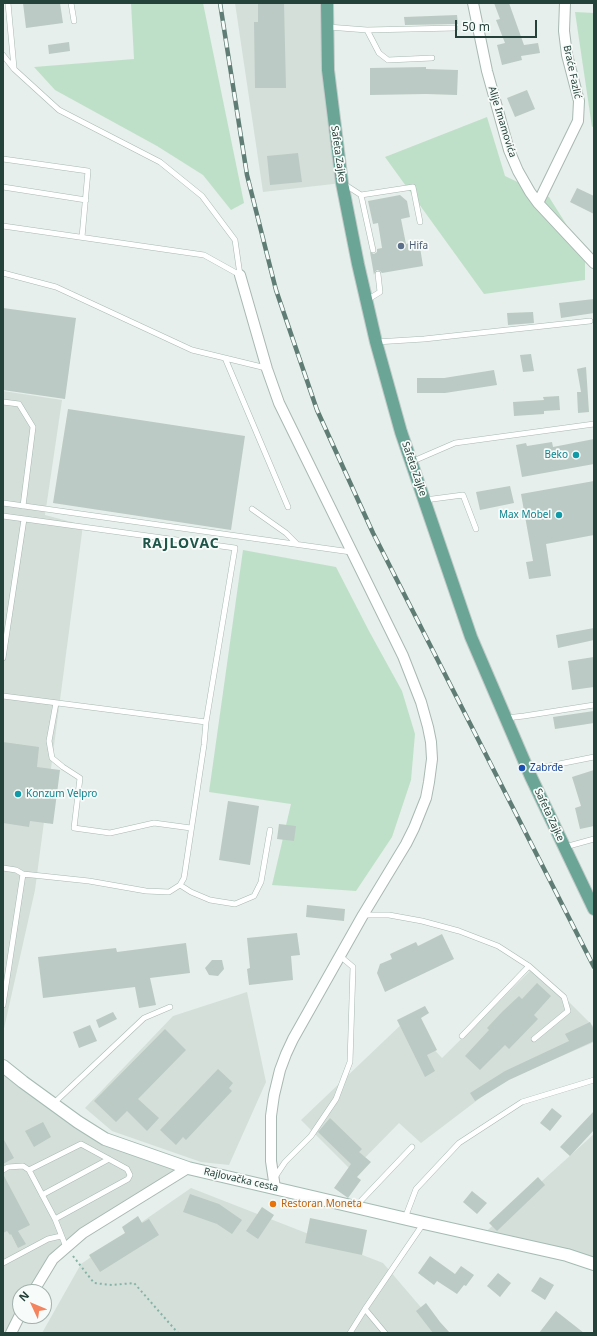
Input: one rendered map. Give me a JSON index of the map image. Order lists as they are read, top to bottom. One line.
{"streets":{"main road":["Safeta Zajke"],"street":["Braće Fazlić","Alije Imamovića","Rajlovačka cesta"]},"crossings":[["Braće Fazlić","Alije Imamovića"]],"districts":["RAJLOVAC"],"places":["Hifa","Beko","Max Mobel","Zabrđe","Konzum Velpro","Restoran Moneta"],"scale_bar":"50 m","north":"top left"}
